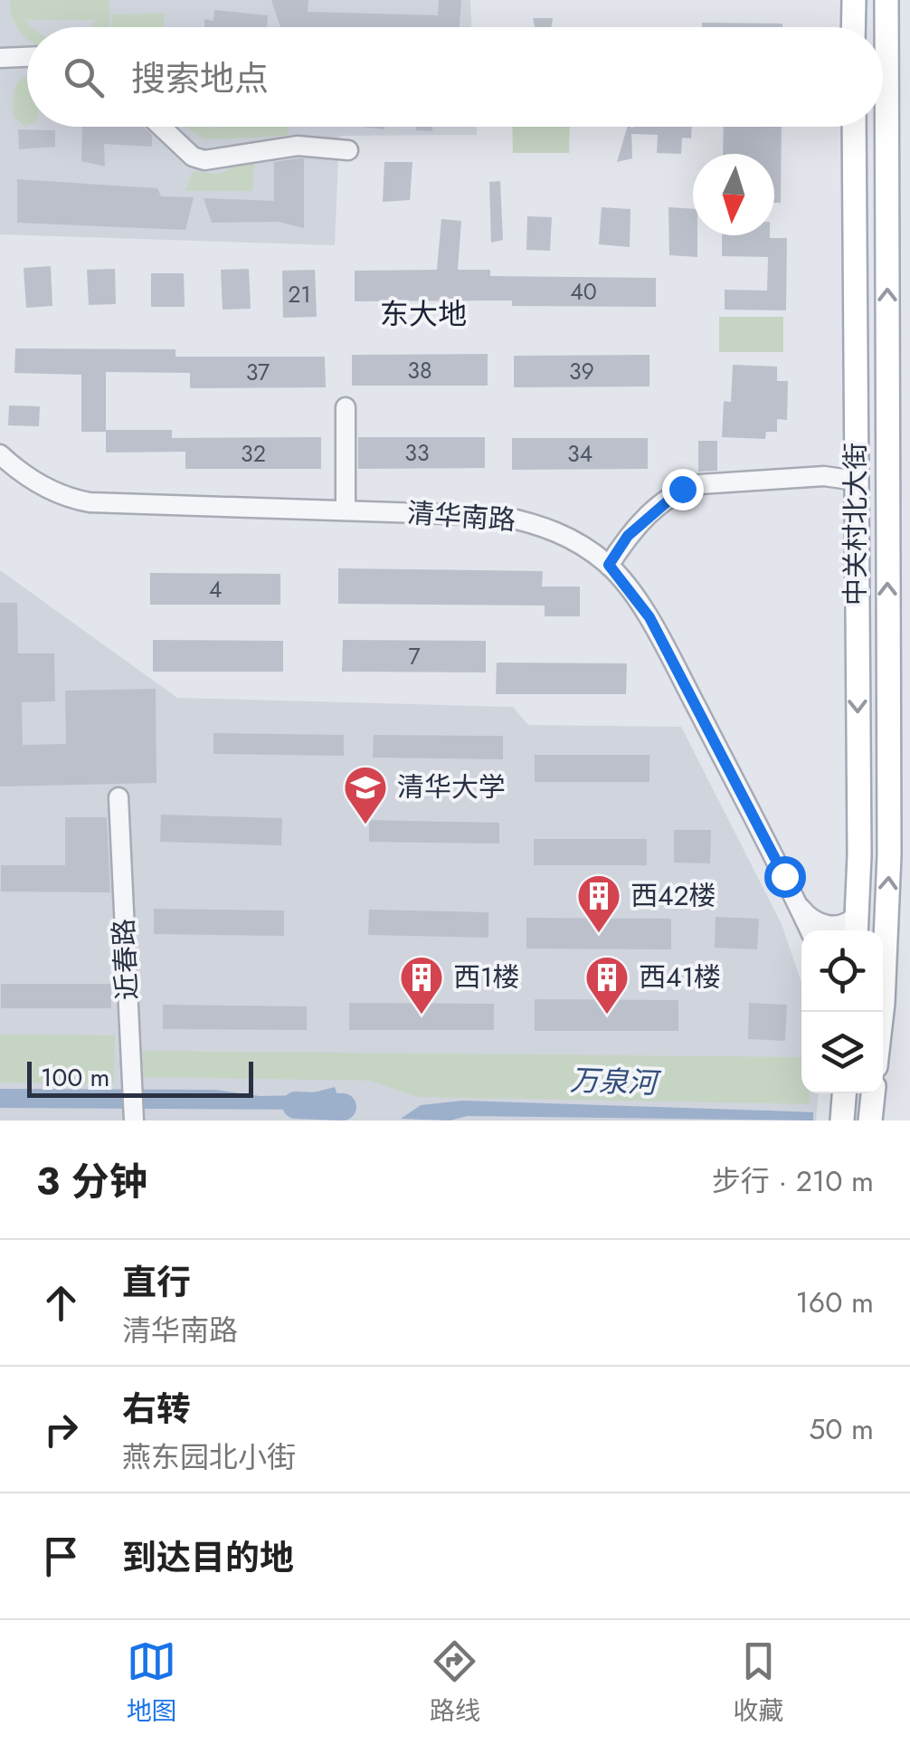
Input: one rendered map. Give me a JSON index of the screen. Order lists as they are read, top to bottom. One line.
{"streets":{"main road":["中关村北大街"],"street":["清华南路","近春路"]},"districts":["东大地"],"water":["万泉河"],"places":{"school or university":["清华大学"],"building":["西42楼","西1楼","西41楼"]},"house_numbers":["40","21","38","39","37","33","32","34","4","7"],"scale_bar":"100 m","north":"bottom","page":{"search":"搜索地点","scale":"100 m","heading":["3 分钟","步行 · 210 m"],"list":[["直行","清华南路","160 m"],["右转","燕东园北小街","50 m"],"到达目的地"],"nav":["地图","路线","收藏"]}}
